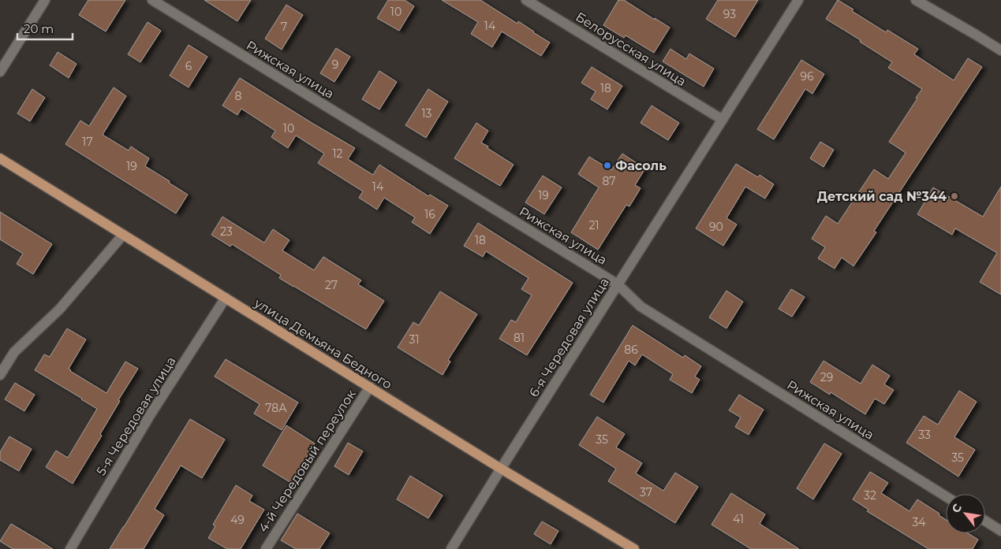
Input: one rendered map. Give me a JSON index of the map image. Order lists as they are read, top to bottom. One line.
{"streets":{"main road":["улица Демьяна Бедного"],"street":["Белорусская улица","Рижская улица","6-я Чередовая улица","5-я Чередовая улица","4-й Чередовый переулок"]},"crossings":[["Белорусская улица","6-я Чередовая улица"],["Рижская улица","6-я Чередовая улица"],["6-я Чередовая улица","улица Демьяна Бедного"],["улица Демьяна Бедного","5-я Чередовая улица"],["улица Демьяна Бедного","4-й Чередовый переулок"]],"places":["Фасоль","Детский сад №344"],"house_numbers":["10","93","14","7","9","6","96","18","8","13","10","17","12","19","87","14","19","16","21","90","23","18","27","81","31","86","29","78А","33","35","35","37","32","41","49","34"],"scale_bar":"20 m","north":"top left"}
